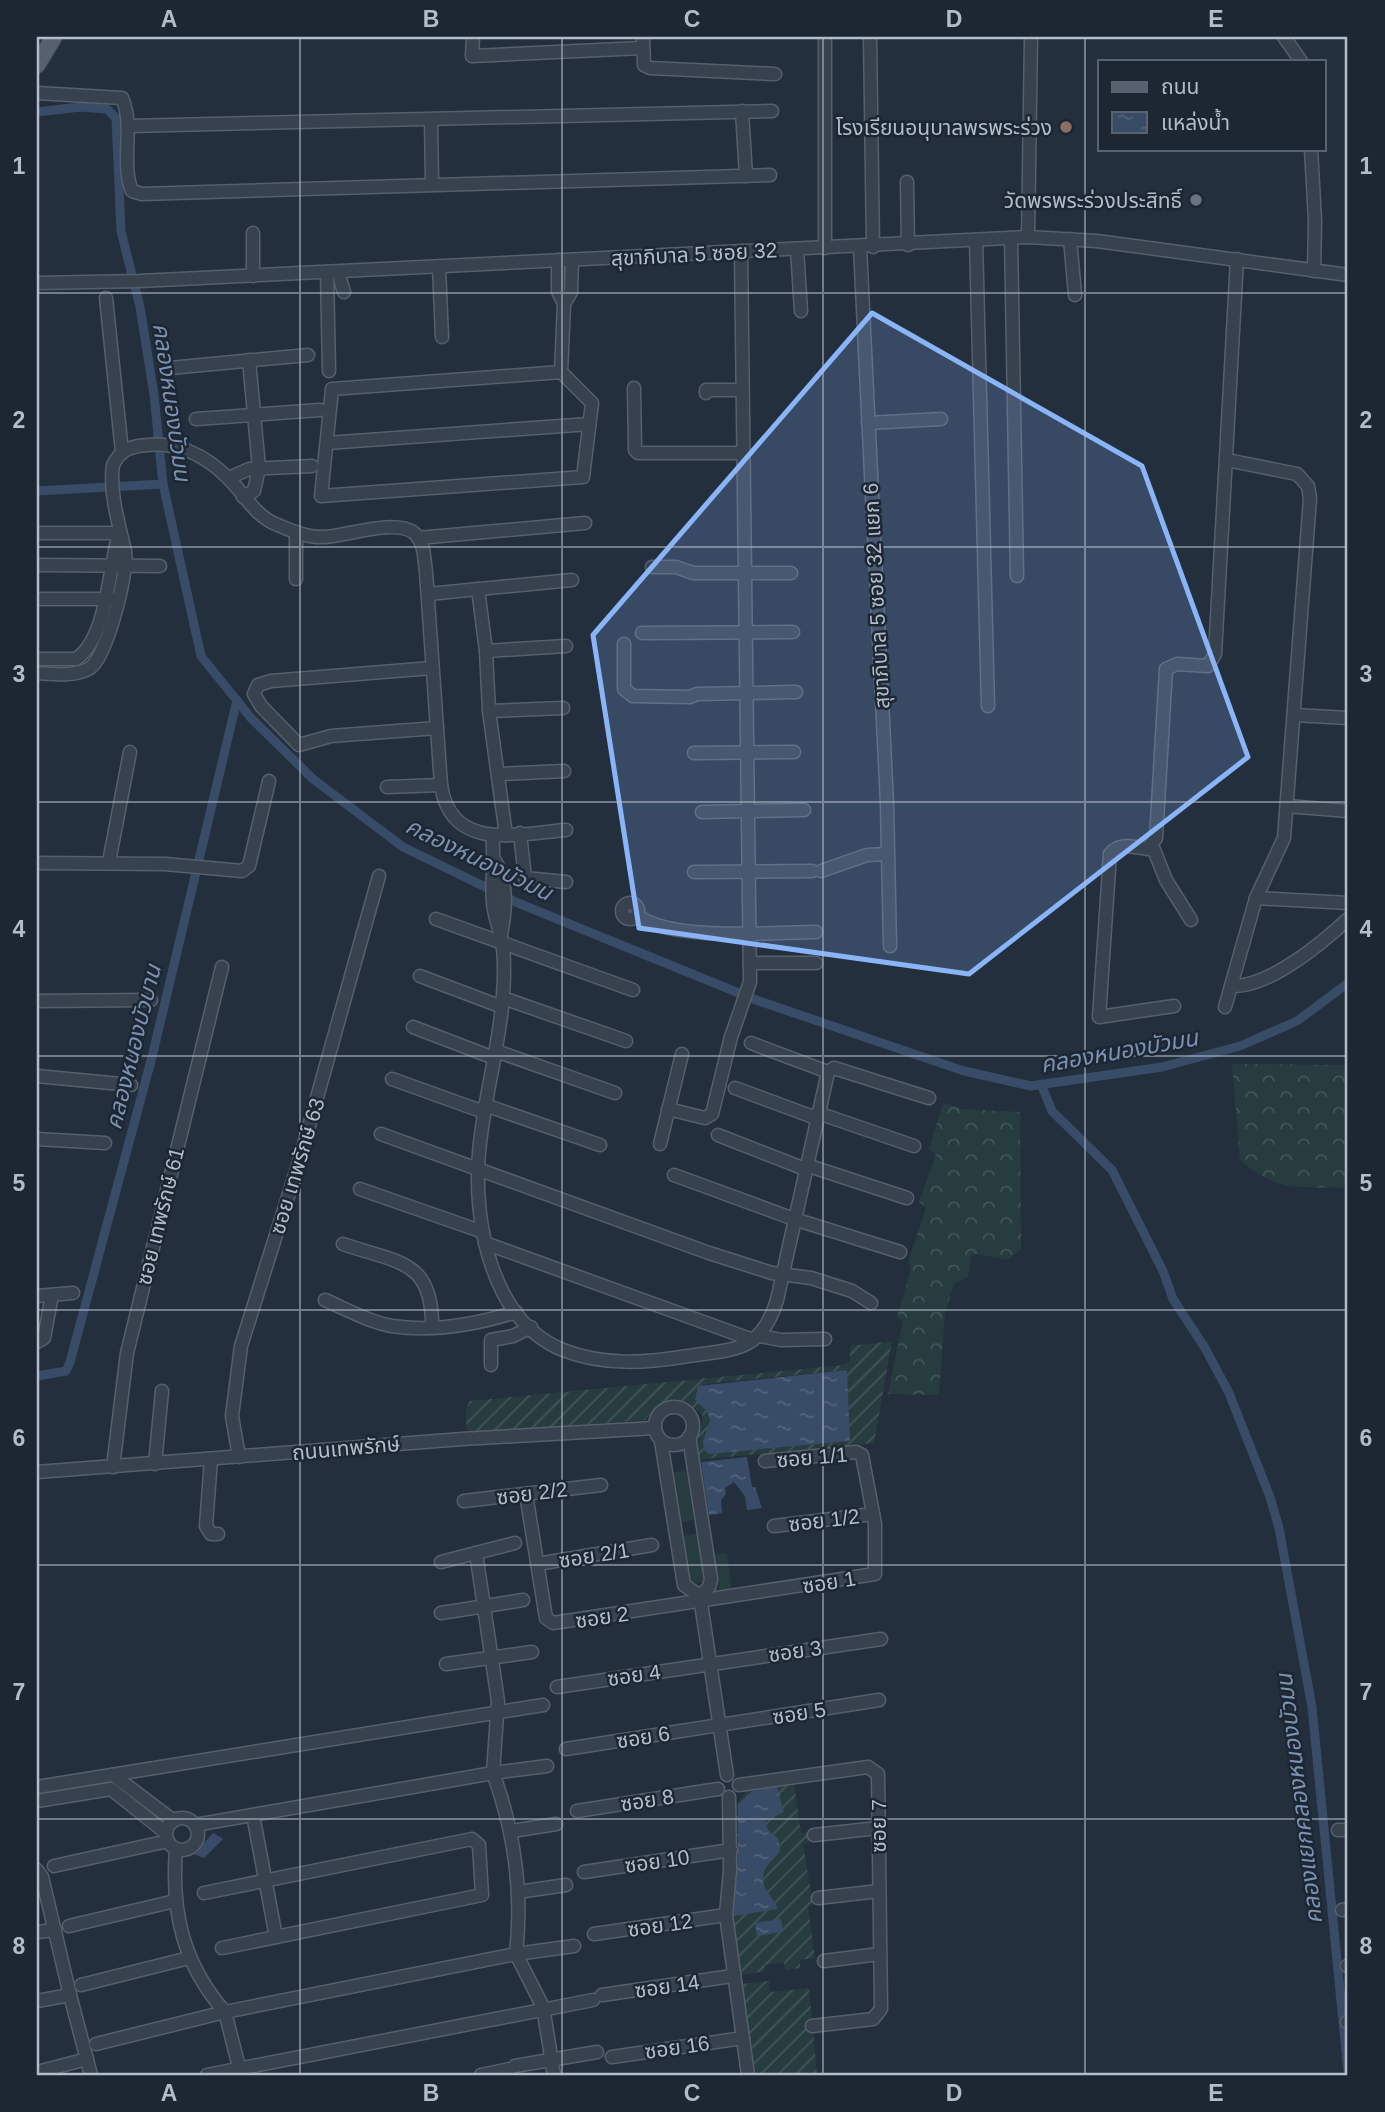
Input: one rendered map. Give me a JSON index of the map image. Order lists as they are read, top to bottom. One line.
{"streets":{"street":["สุขาภิบาล 5 ซอย 32","สุขาภิบาล 5 ซอย 32 แยก 6","ซอย เทพรักษ์ 63","ซอย เทพรักษ์ 61","ถนนเทพรักษ์","ซอย 1/1","ซอย 2/2","ซอย 1/2","ซอย 2/1","ซอย 1","ซอย 2","ซอย 3","ซอย 4","ซอย 5","ซอย 6","ซอย 8","ซอย 7","ซอย 10","ซอย 12","ซอย 14","ซอย 16"]},"crossings":[["สุขาภิบาล 5 ซอย 32","สุขาภิบาล 5 ซอย 32 แยก 6"],["ซอย เทพรักษ์ 63","ถนนเทพรักษ์"],["ซอย เทพรักษ์ 61","ถนนเทพรักษ์"],["ซอย 1/1","ซอย 1"],["ซอย 2/2","ซอย 2"],["ซอย 1/2","ซอย 1"],["ซอย 2/1","ซอย 2"],["ซอย 1","ซอย 2"],["ซอย 3","ซอย 4"],["ซอย 5","ซอย 6"],["ซอย 8","ซอย 7"]],"water":["คลองหนองบัวมน","คลองหนองบัวบาน","คลองแยกคลองหนองบัวมน"],"places":["โรงเรียนอนุบาลพรพระร่วง","วัดพรพระร่วงประสิทธิ์"],"legend":["ถนน","แหล่งน้ำ"],"grid":{"columns":["A","B","C","D","E"],"rows":["1","2","3","4","5","6","7","8"]}}
